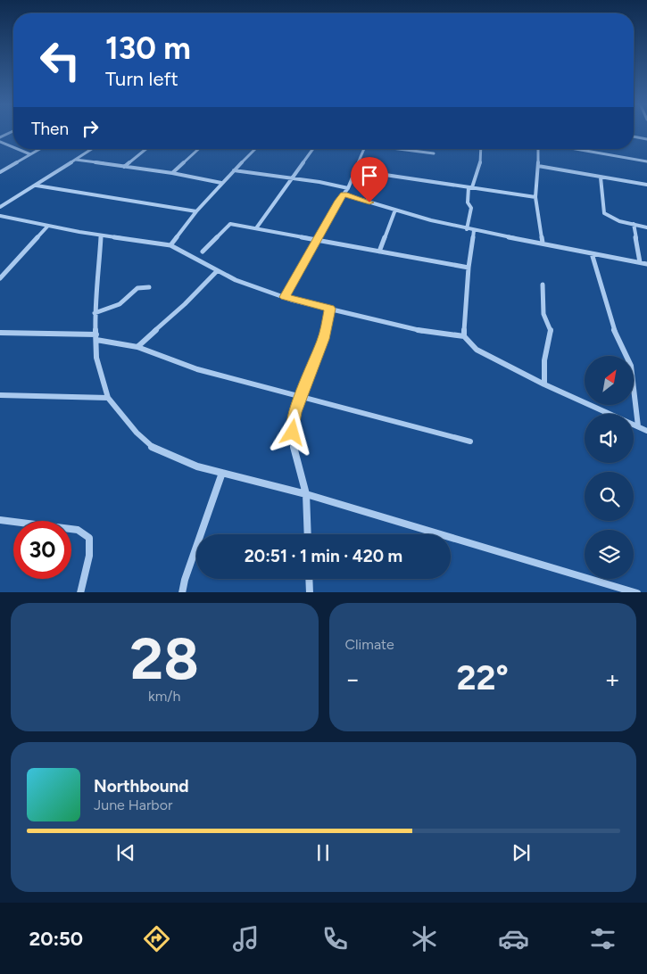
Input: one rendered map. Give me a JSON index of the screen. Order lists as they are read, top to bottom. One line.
{"north":"top right","page":{"turn":["130 m","Turn left"],"then":"Then","limit":"30","trip":"20:51 · 1 min · 420 m","tile":[["28","km/h"],"Climate"],"heat":["−","22°","+"],"song":["Northbound","June Harbor"],"tabs":"20:50"}}
